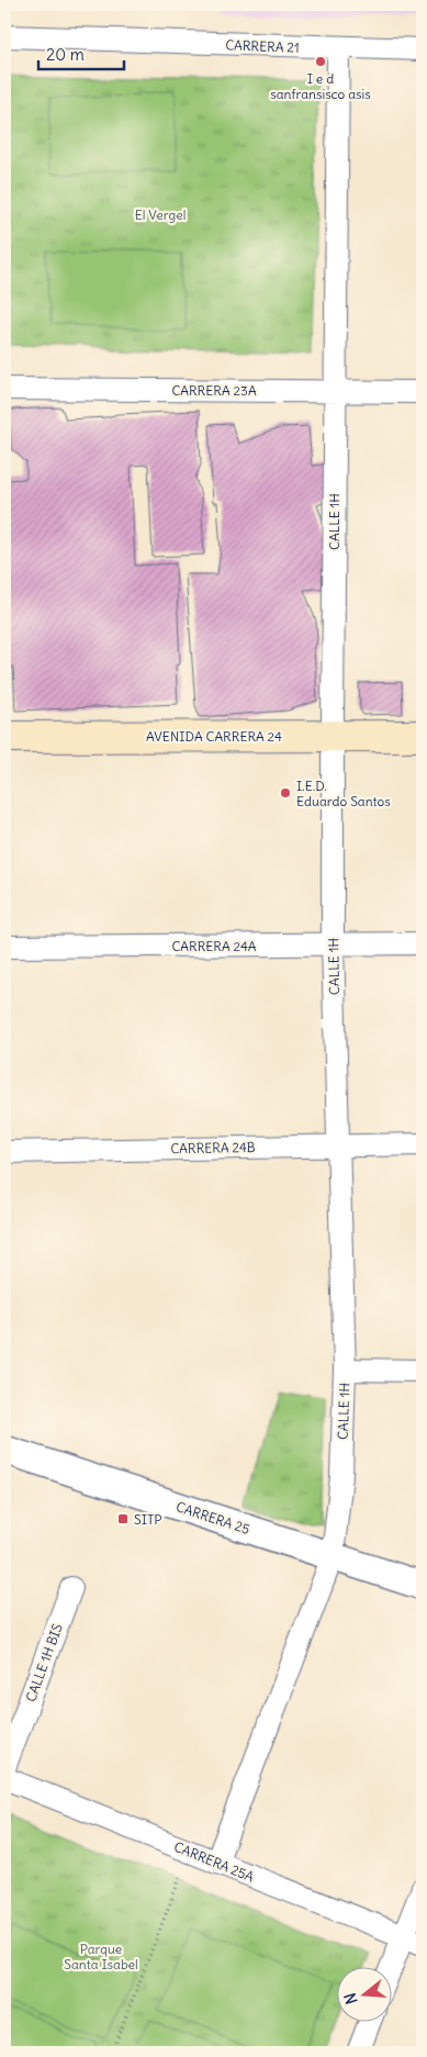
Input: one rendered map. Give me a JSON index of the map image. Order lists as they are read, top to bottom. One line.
{"streets":{"main road":["AVENIDA CARRERA 24"],"street":["CARRERA 21","CARRERA 23A","CALLE 1H","CARRERA 24A","CARRERA 24B","CARRERA 25","CALLE 1H BIS","CARRERA 25A"]},"crossings":[["CARRERA 21","CALLE 1H"],["CARRERA 23A","CALLE 1H"],["CALLE 1H","AVENIDA CARRERA 24"],["CALLE 1H","CARRERA 24A"],["CALLE 1H","CARRERA 24B"],["CALLE 1H","CARRERA 25"],["CALLE 1H","CARRERA 25A"]],"parks":["El Vergel","Parque Santa Isabel"],"places":{"other":["I e d sanfransisco asis","I.E.D. Eduardo Santos"],"transit":["SITP"]},"scale_bar":"20 m","north":"left"}
